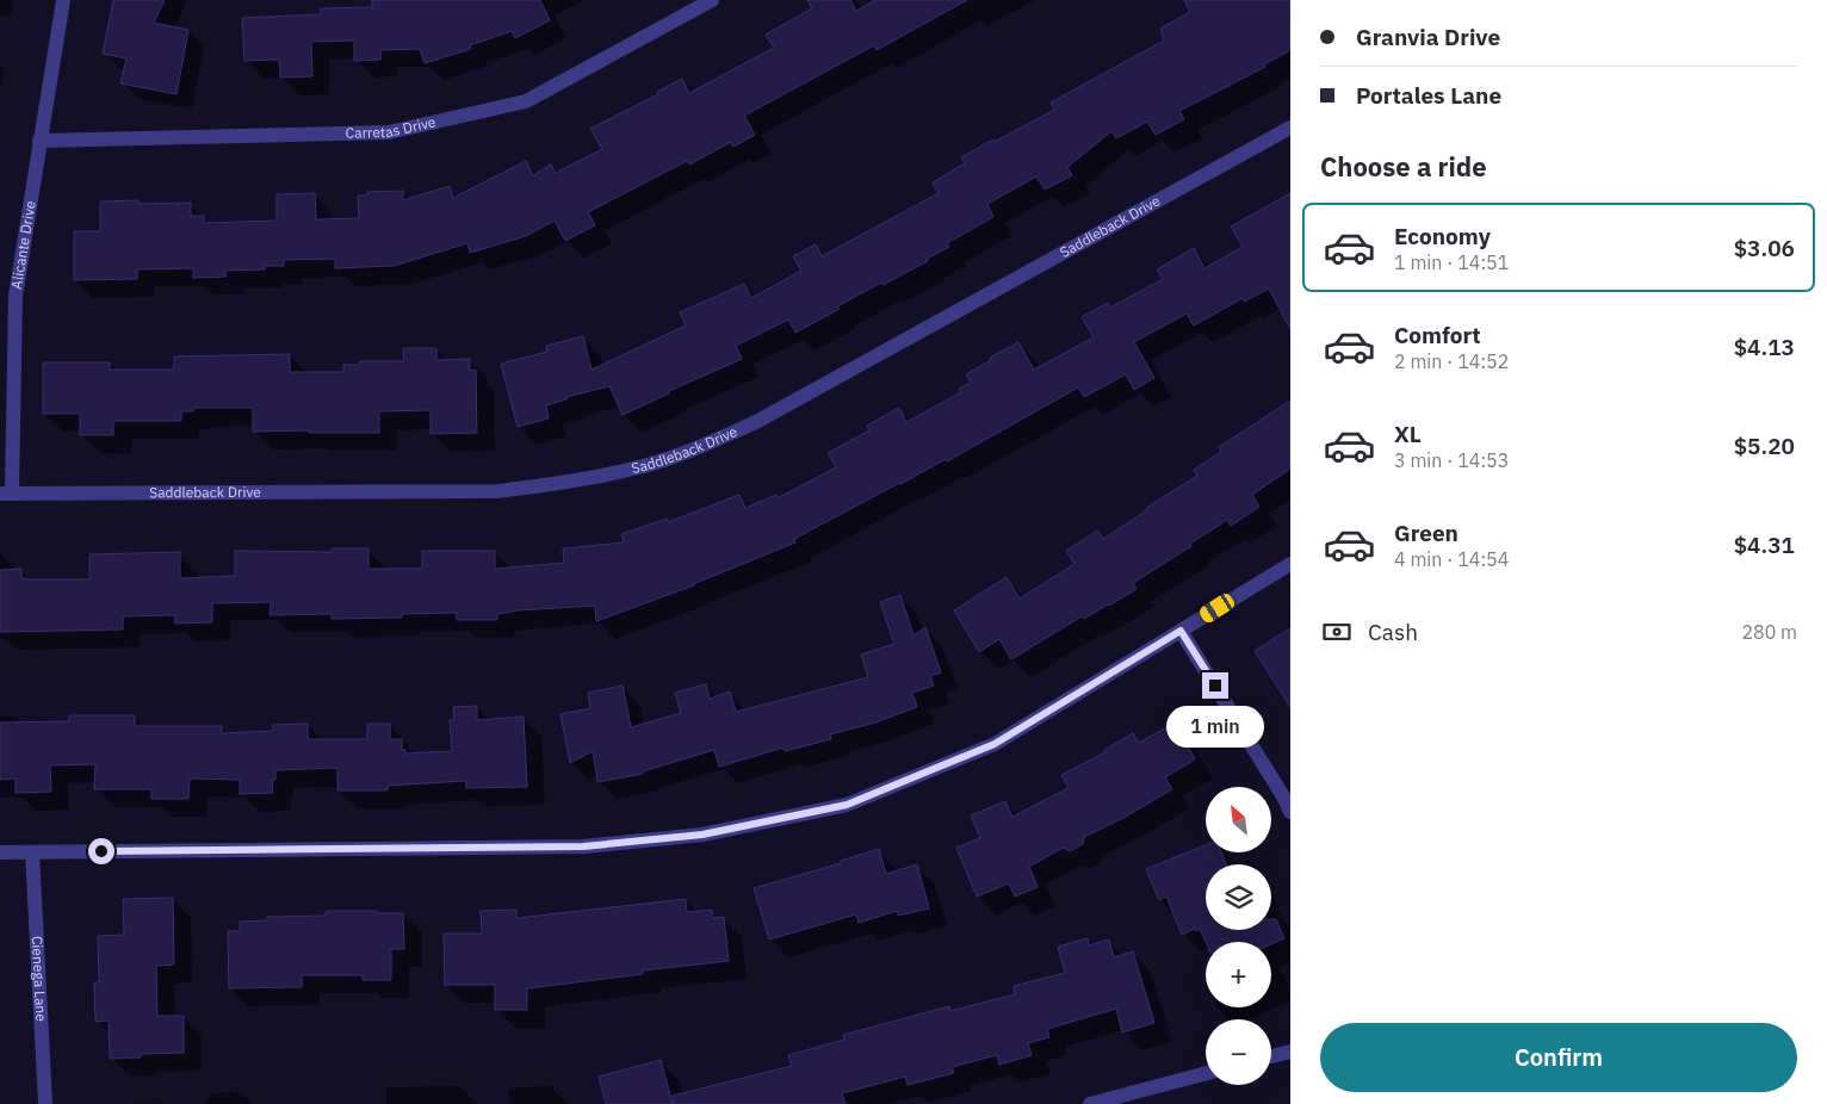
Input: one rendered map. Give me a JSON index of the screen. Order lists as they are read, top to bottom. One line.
{"streets":{"street":["Carretas Drive","Saddleback Drive","Alicante Drive","Cienega Lane"]},"crossings":[["Carretas Drive","Alicante Drive"],["Saddleback Drive","Alicante Drive"]],"north":"top left","page":{"banner":["Granvia Drive","Portales Lane"],"heading":"Choose a ride","list":[{"name":"Economy","note":"1 min · 14:51","value":"$3.06"},{"name":"Comfort","note":"2 min · 14:52","value":"$4.13"},{"name":"XL","note":"3 min · 14:53","value":"$5.20"},{"name":"Green","note":"4 min · 14:54","value":"$4.31"}],"pay":["Cash","280 m"],"bubble":"1 min","map_buttons":["+","−"],"buttons":"Confirm"}}
